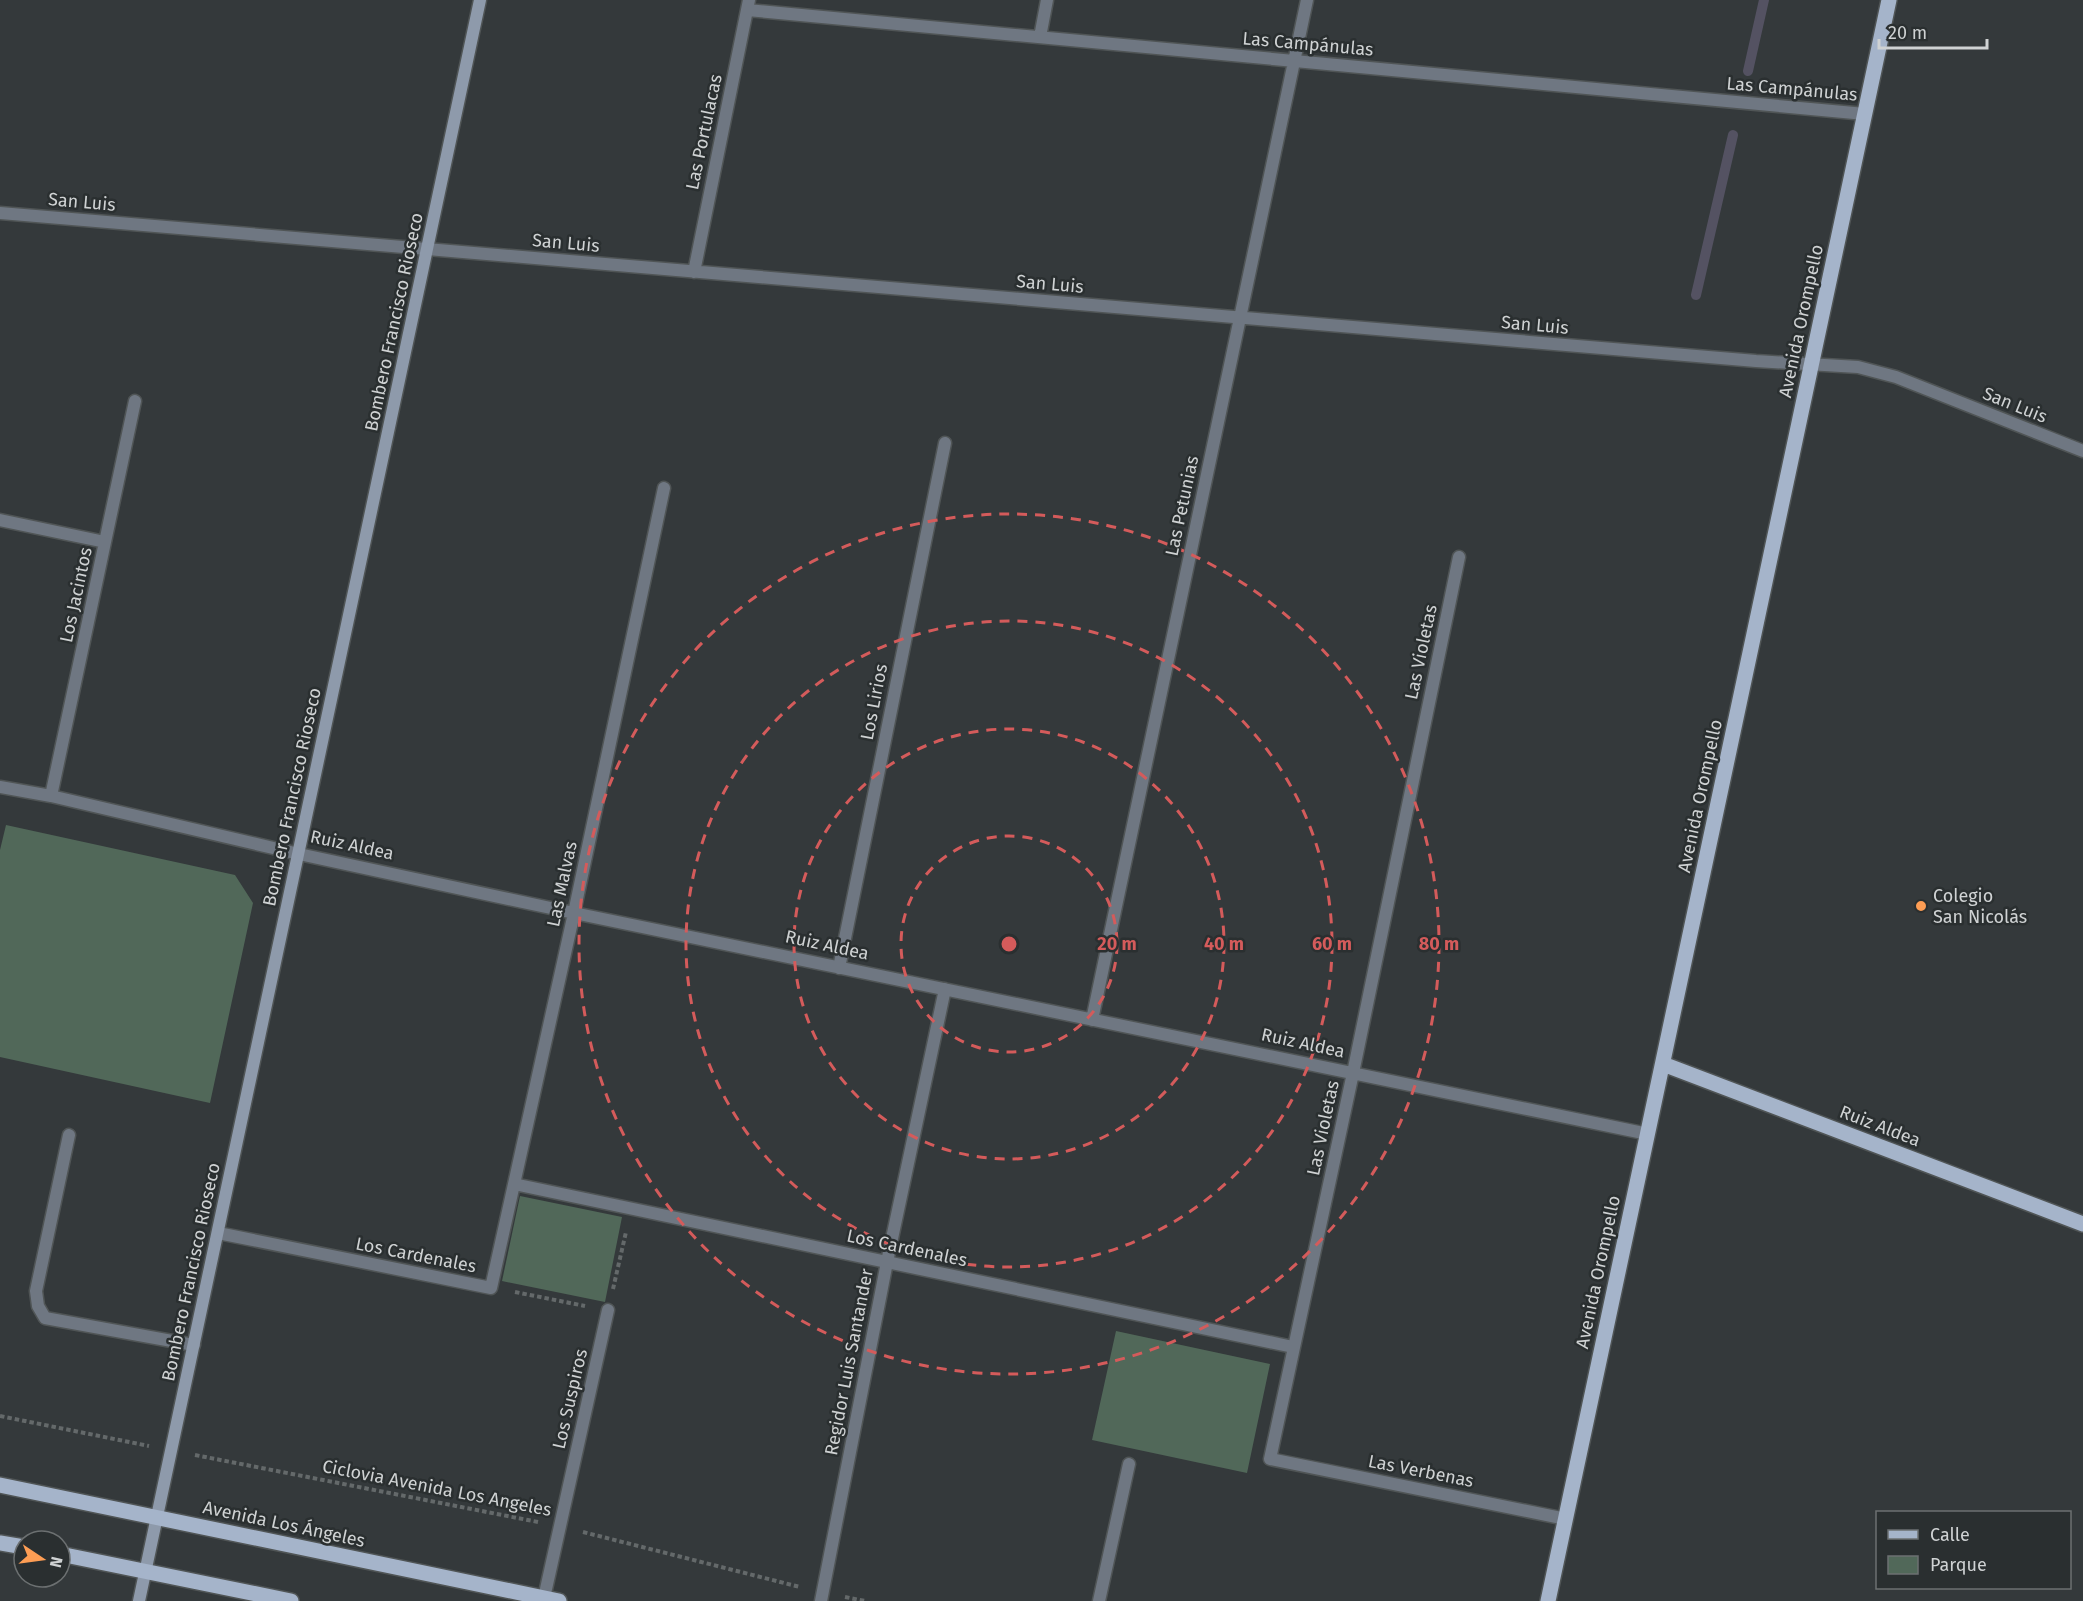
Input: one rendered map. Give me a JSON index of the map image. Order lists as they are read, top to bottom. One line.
{"streets":{"main road":["Avenida Orompello","Bombero Francisco Rioseco","Ruiz Aldea","Avenida Los Ángeles"],"street":["Las Campánulas","Las Portulacas","San Luis","Las Petunias","Los Jacintos","Las Violetas","Los Lirios","Las Malvas","Los Cardenales","Regidor Luis Santander","Los Suspiros","Las Verbenas"],"path":["Ciclovia Avenida Los Angeles"]},"crossings":[["Las Campánulas","Las Portulacas"],["Las Campánulas","Avenida Orompello"],["Las Campánulas","Las Petunias"],["Las Portulacas","San Luis"],["San Luis","Avenida Orompello"],["San Luis","Bombero Francisco Rioseco"],["San Luis","Las Petunias"],["Avenida Orompello","Ruiz Aldea"],["Avenida Orompello","Las Verbenas"],["Bombero Francisco Rioseco","Ruiz Aldea"],["Bombero Francisco Rioseco","Los Cardenales"],["Bombero Francisco Rioseco","Ciclovia Avenida Los Angeles"],["Bombero Francisco Rioseco","Avenida Los Ángeles"],["Las Petunias","Ruiz Aldea"],["Los Jacintos","Ruiz Aldea"],["Las Violetas","Ruiz Aldea"],["Las Violetas","Los Cardenales"],["Las Violetas","Las Verbenas"],["Los Lirios","Ruiz Aldea"],["Ruiz Aldea","Las Malvas"],["Ruiz Aldea","Regidor Luis Santander"],["Las Malvas","Los Cardenales"],["Los Cardenales","Regidor Luis Santander"],["Los Cardenales","Los Suspiros"],["Regidor Luis Santander","Ciclovia Avenida Los Angeles"],["Los Suspiros","Ciclovia Avenida Los Angeles"],["Los Suspiros","Avenida Los Ángeles"]],"places":["Colegio San Nicolás"],"legend":["Calle","Parque"],"scale_bar":"20 m","north":"right","rings":["20 m","40 m","60 m","80 m"]}
